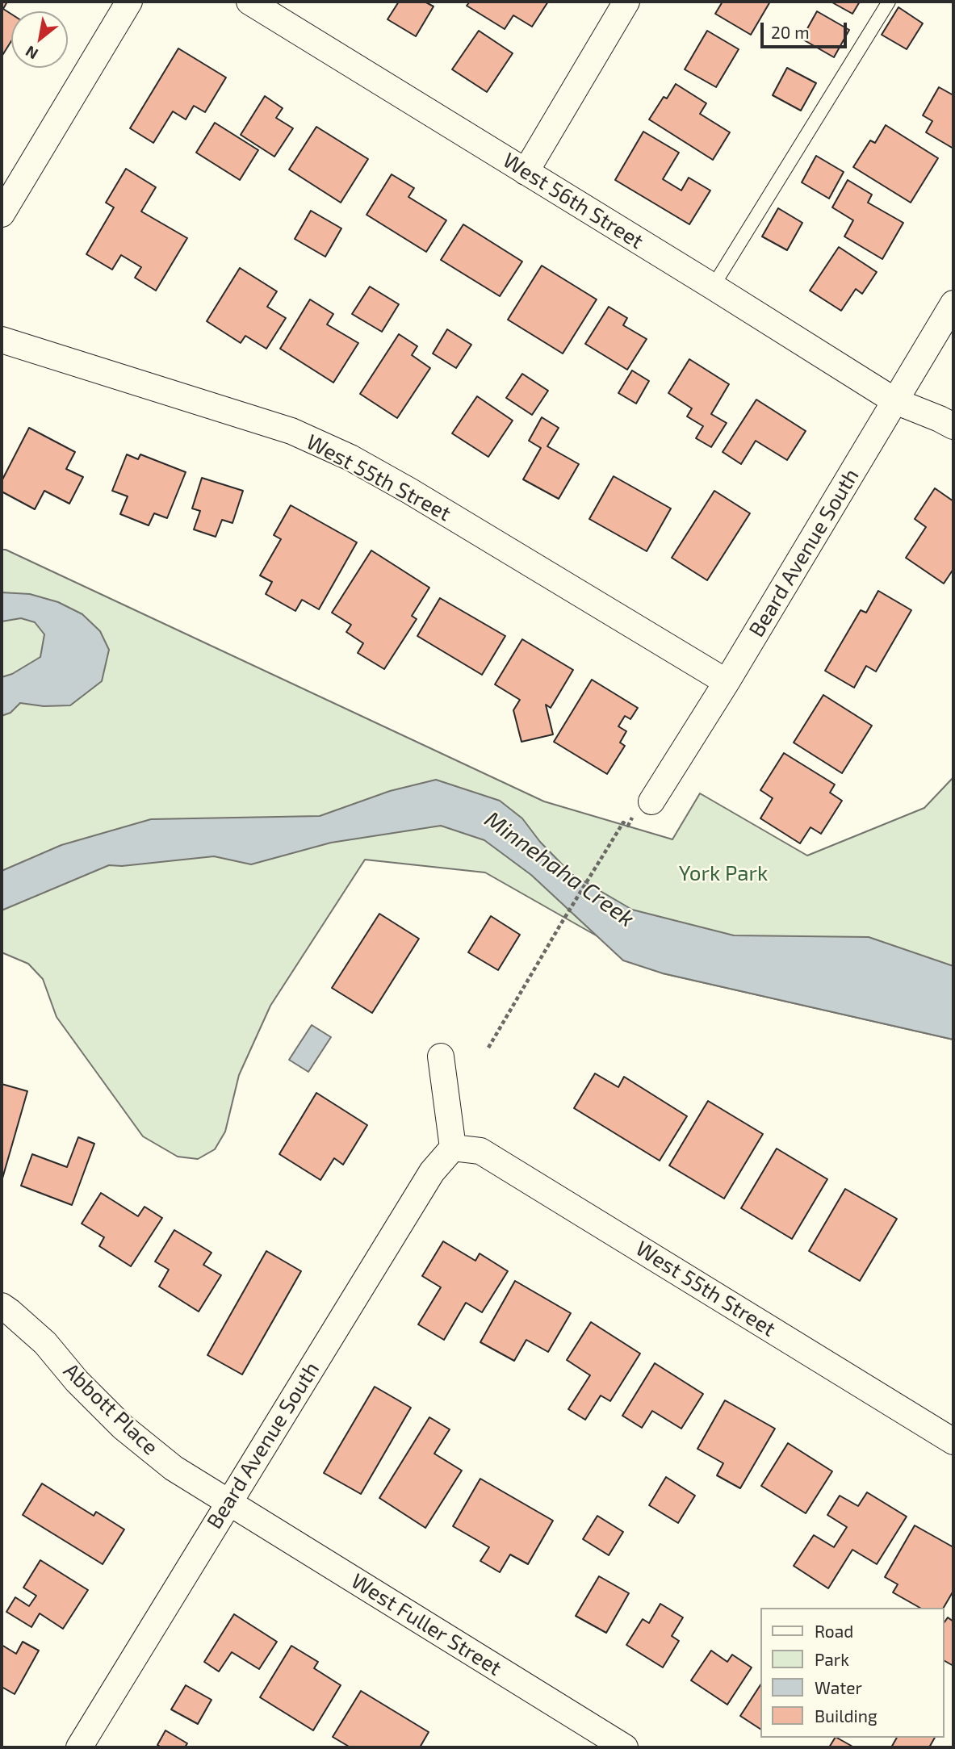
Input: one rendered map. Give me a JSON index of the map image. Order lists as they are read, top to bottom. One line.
{"streets":{"street":["West 56th Street","West 55th Street","Beard Avenue South","Abbott Place","West Fuller Street"]},"crossings":[["West 56th Street","Beard Avenue South"],["West 55th Street","Beard Avenue South"],["Beard Avenue South","Abbott Place"],["Beard Avenue South","West Fuller Street"],["Abbott Place","West Fuller Street"]],"water":["Minnehaha Creek"],"parks":["York Park"],"legend":["Road","Park","Water","Building"],"scale_bar":"20 m","north":"bottom left"}
